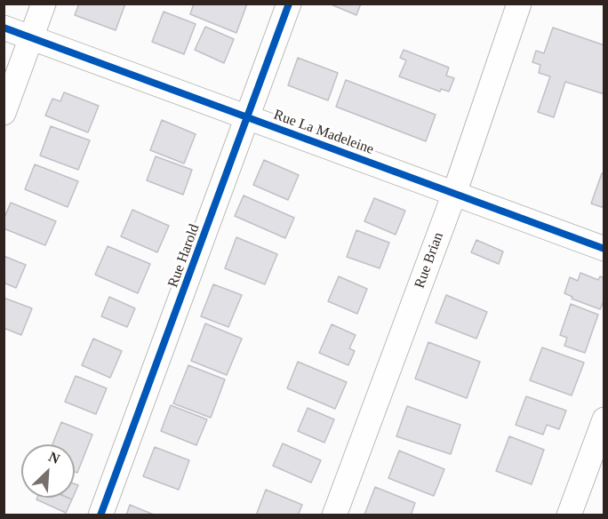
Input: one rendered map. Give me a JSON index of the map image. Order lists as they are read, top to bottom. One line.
{"streets":{"street":["Rue La Madeleine","Rue Harold","Rue Brian"]},"crossings":[["Rue La Madeleine","Rue Harold"],["Rue La Madeleine","Rue Brian"]],"north":"top right"}
